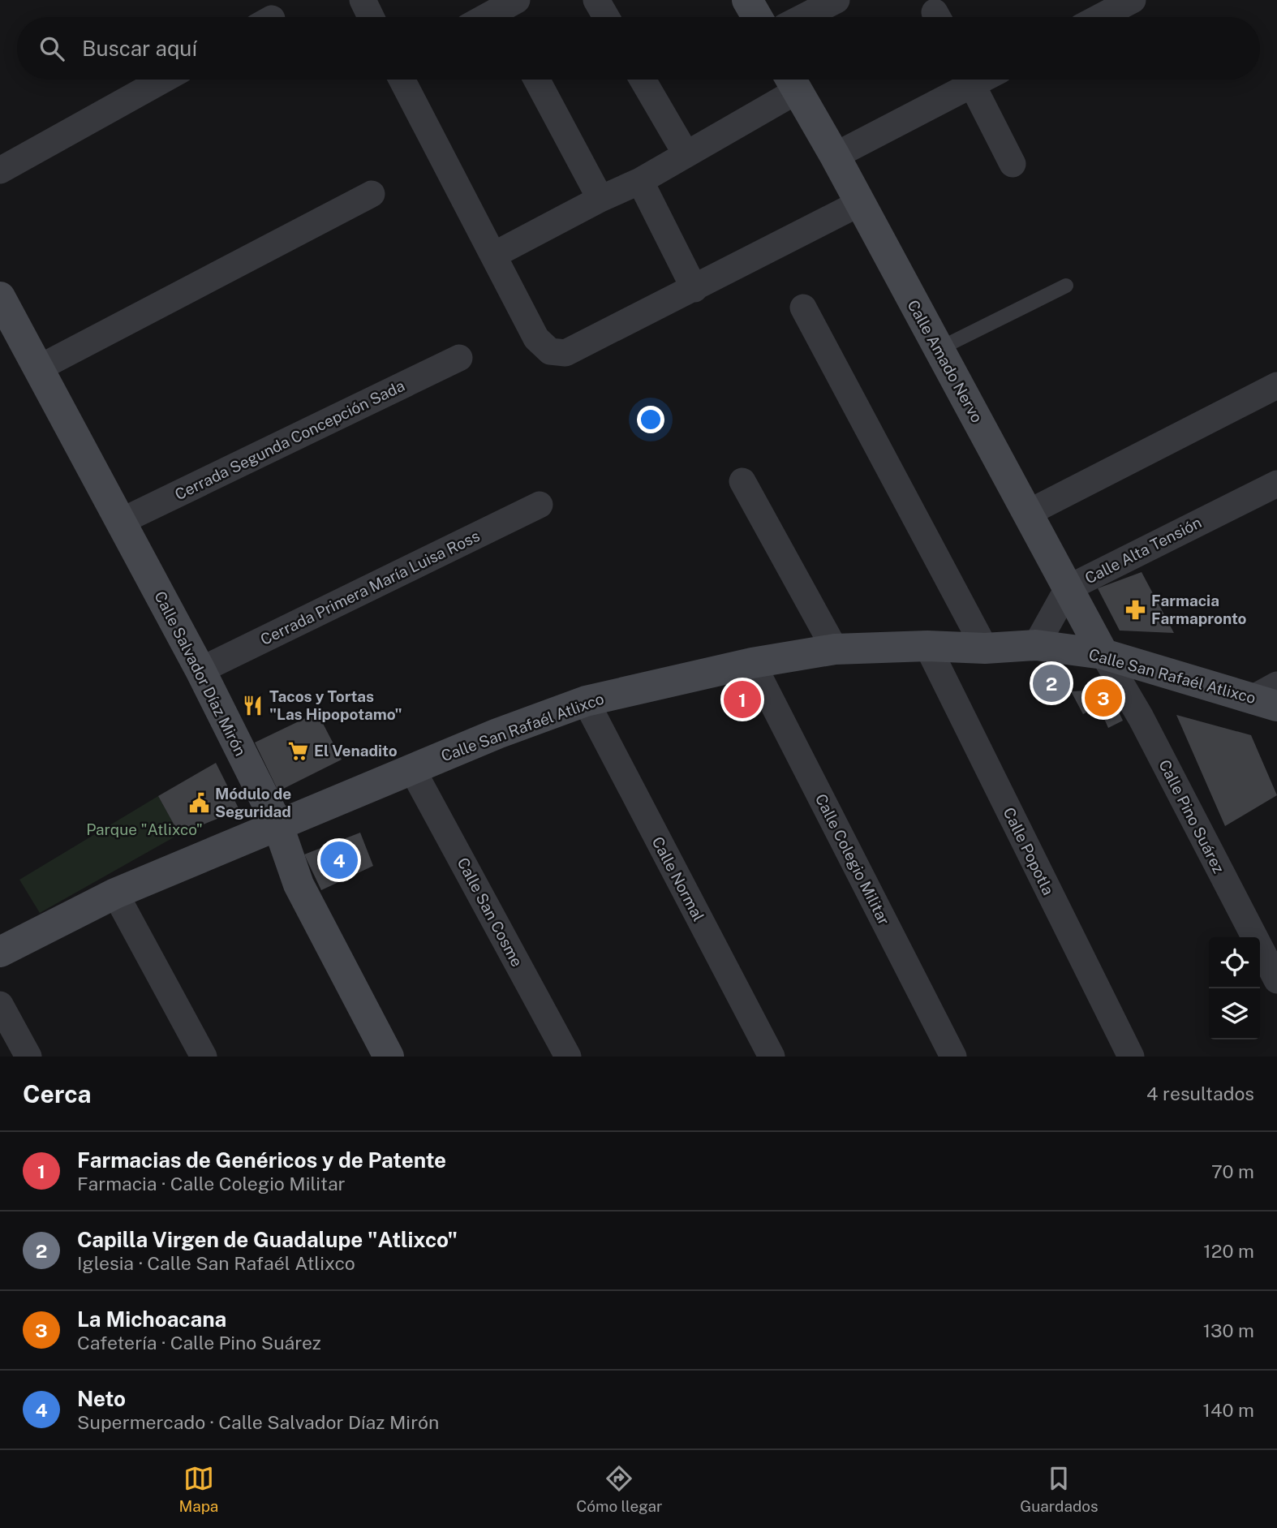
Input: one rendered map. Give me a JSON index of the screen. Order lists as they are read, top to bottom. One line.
{"streets":{"street":["Calle Amado Nervo","Cerrada Segunda Concepción Sada","Calle Alta Tensión","Cerrada Primera María Luisa Ross","Calle Salvador Díaz Mirón","Calle San Rafaél Atlixco","Calle Pino Suárez","Calle Popotla","Calle Colegio Militar","Calle Normal","Calle San Cosme"]},"crossings":[["Calle Amado Nervo","Calle Alta Tensión"],["Calle Amado Nervo","Calle San Rafaél Atlixco"],["Calle Amado Nervo","Calle Pino Suárez"],["Cerrada Segunda Concepción Sada","Calle Salvador Díaz Mirón"],["Calle Alta Tensión","Calle San Rafaél Atlixco"],["Cerrada Primera María Luisa Ross","Calle Salvador Díaz Mirón"],["Calle Salvador Díaz Mirón","Calle San Rafaél Atlixco"],["Calle San Rafaél Atlixco","Calle Pino Suárez"],["Calle San Rafaél Atlixco","Calle Popotla"],["Calle San Rafaél Atlixco","Calle Colegio Militar"],["Calle San Rafaél Atlixco","Calle Normal"],["Calle San Rafaél Atlixco","Calle San Cosme"]],"parks":["Parque \"Atlixco\""],"places":{"pharmacy":["Farmacia Farmapronto"],"restaurant":["Tacos y Tortas \"Las Hipopotamo\""],"supermarket":["El Venadito"],"public building":["Módulo de Seguridad"]},"page":{"search":"Buscar aquí","pins":["2","3","1","4"],"heading":["Cerca","4 resultados"],"list":[{"mark":"1","name":"Farmacias de Genéricos y de Patente","note":"Farmacia · Calle Colegio Militar","value":"70 m"},{"mark":"2","name":"Capilla Virgen de Guadalupe \"Atlixco\"","note":"Iglesia · Calle San Rafaél Atlixco","value":"120 m"},{"mark":"3","name":"La Michoacana","note":"Cafetería · Calle Pino Suárez","value":"130 m"},{"mark":"4","name":"Neto","note":"Supermercado · Calle Salvador Díaz Mirón","value":"140 m"}],"nav":["Mapa","Cómo llegar","Guardados"]}}
